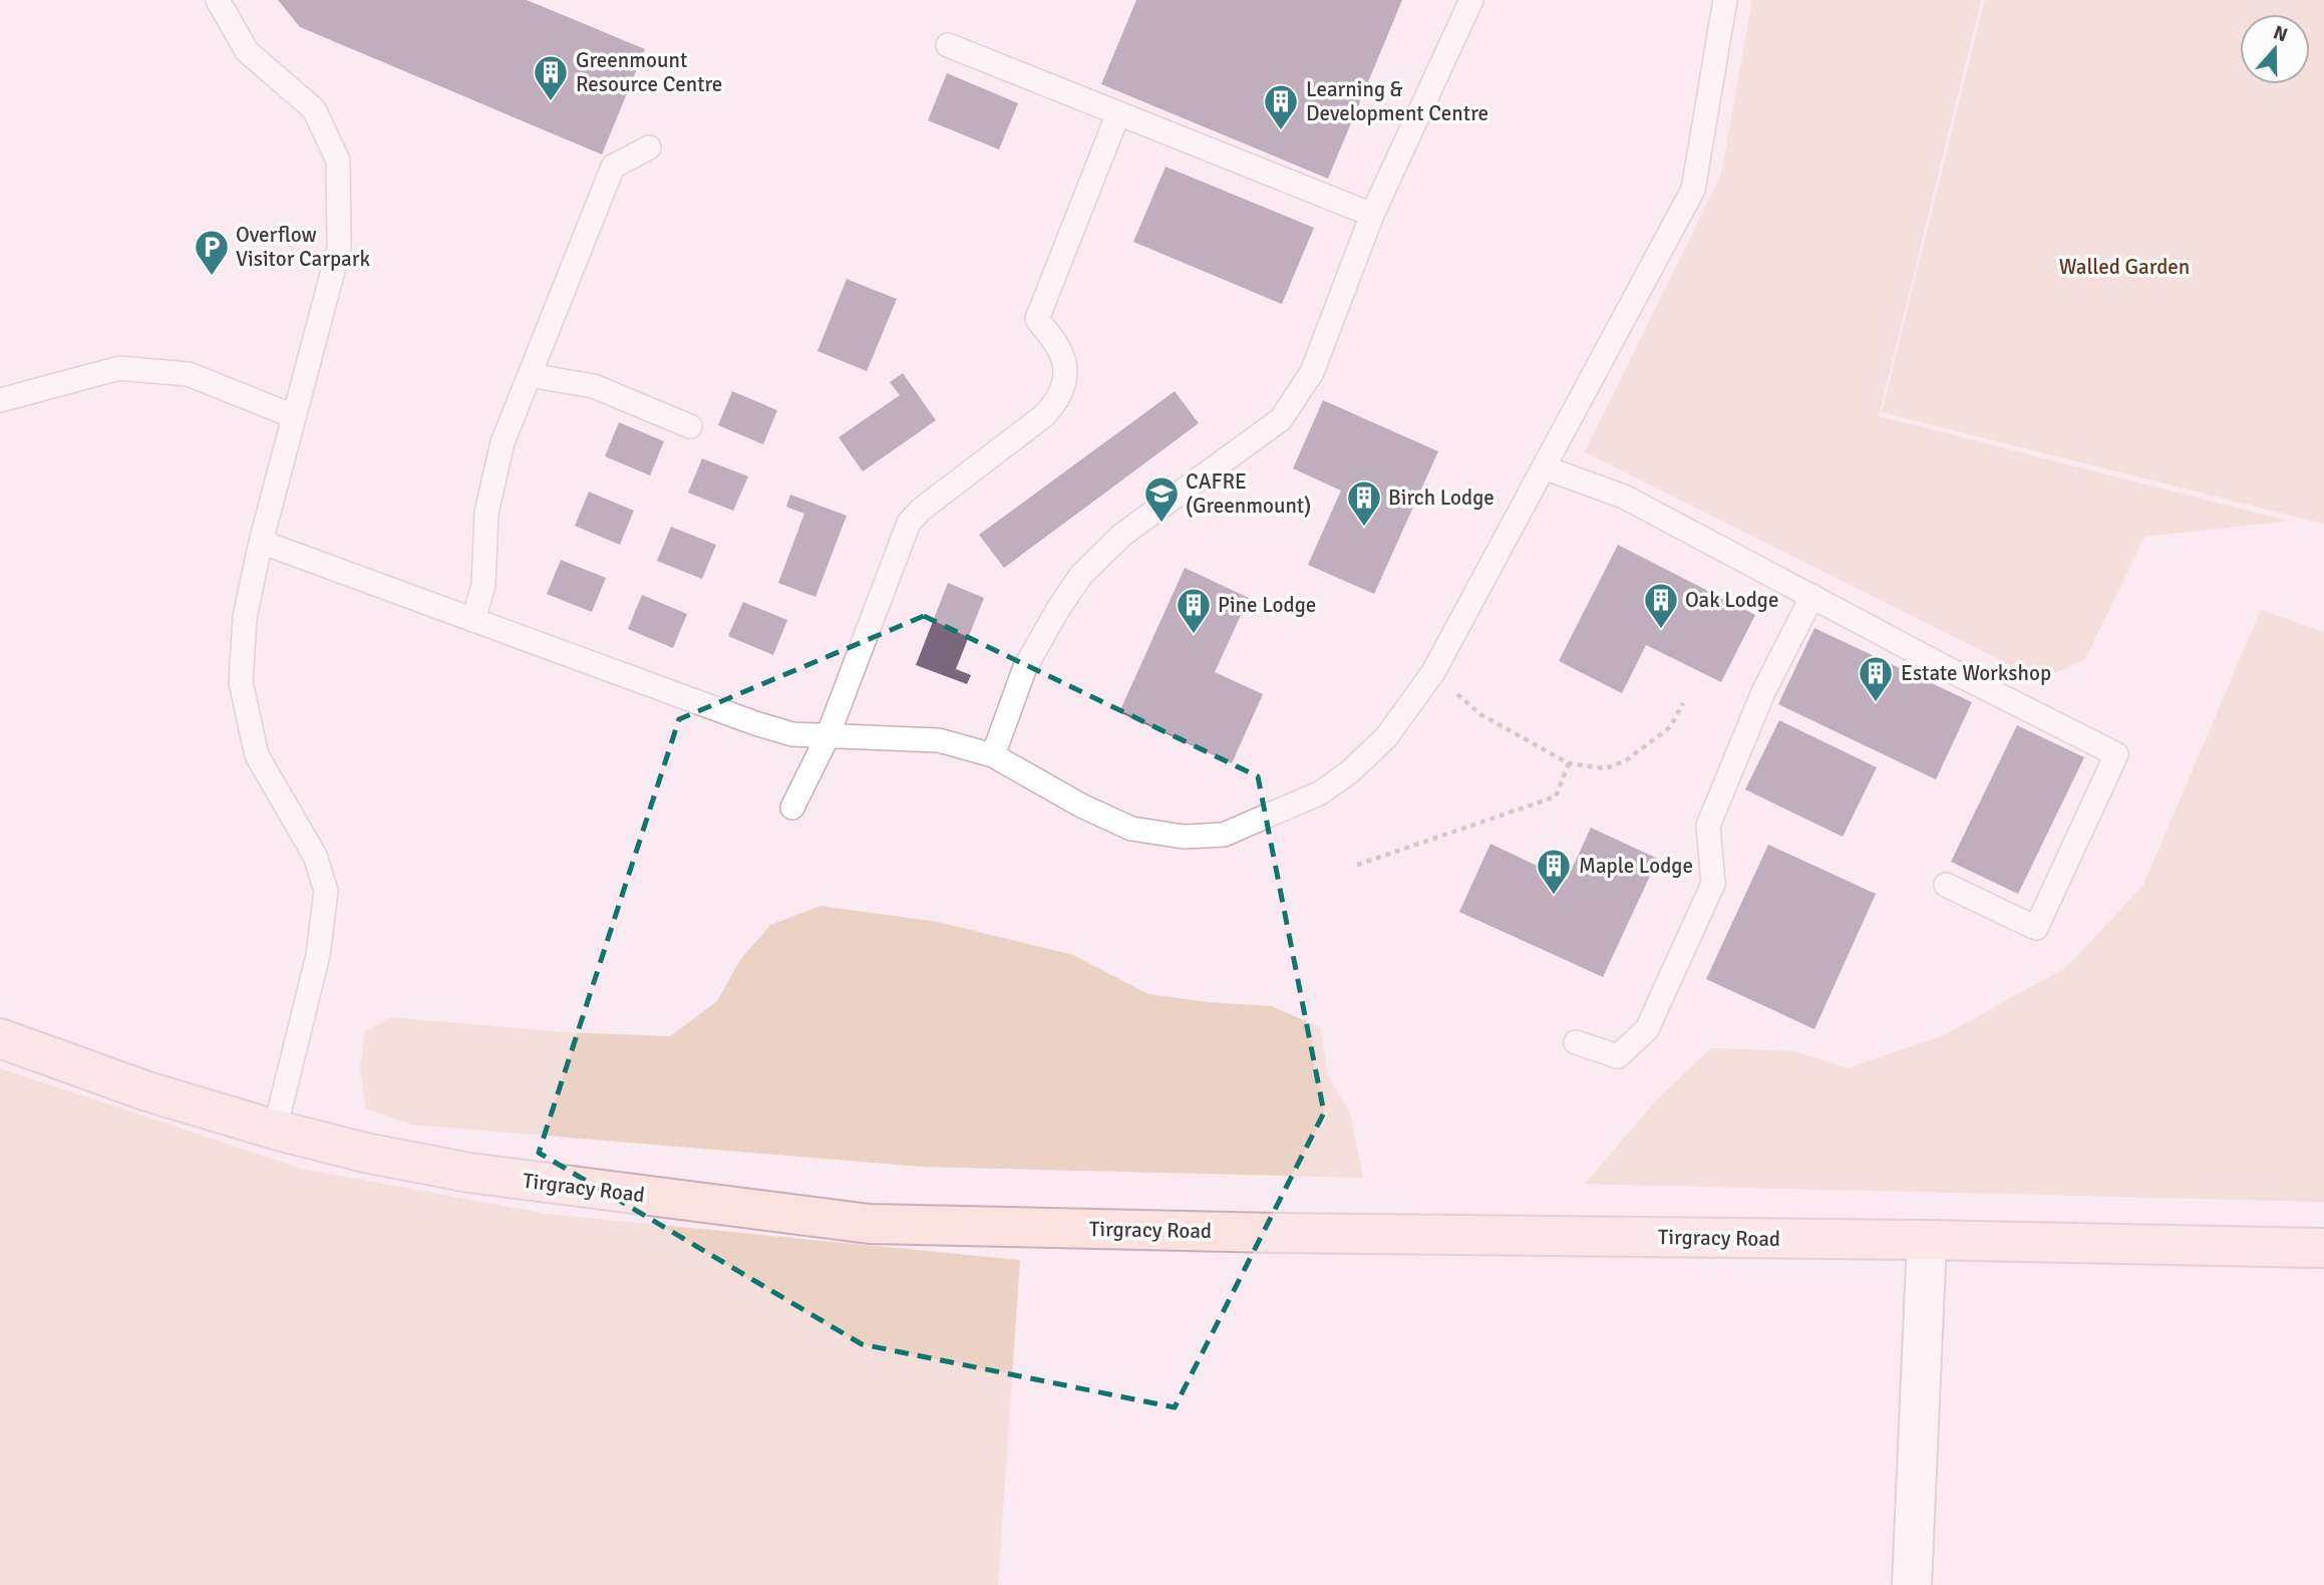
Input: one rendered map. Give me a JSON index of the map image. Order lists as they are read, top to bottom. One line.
{"streets":{"street":["Tirgracy Road"]},"parks":["Walled Garden"],"places":{"building":["Greenmount Resource Centre","Learning & Development Centre","Birch Lodge","Oak Lodge","Pine Lodge","Estate Workshop","Maple Lodge"],"parking":["Overflow Visitor Carpark"],"school or university":["CAFRE (Greenmount)"]},"north":"top"}
